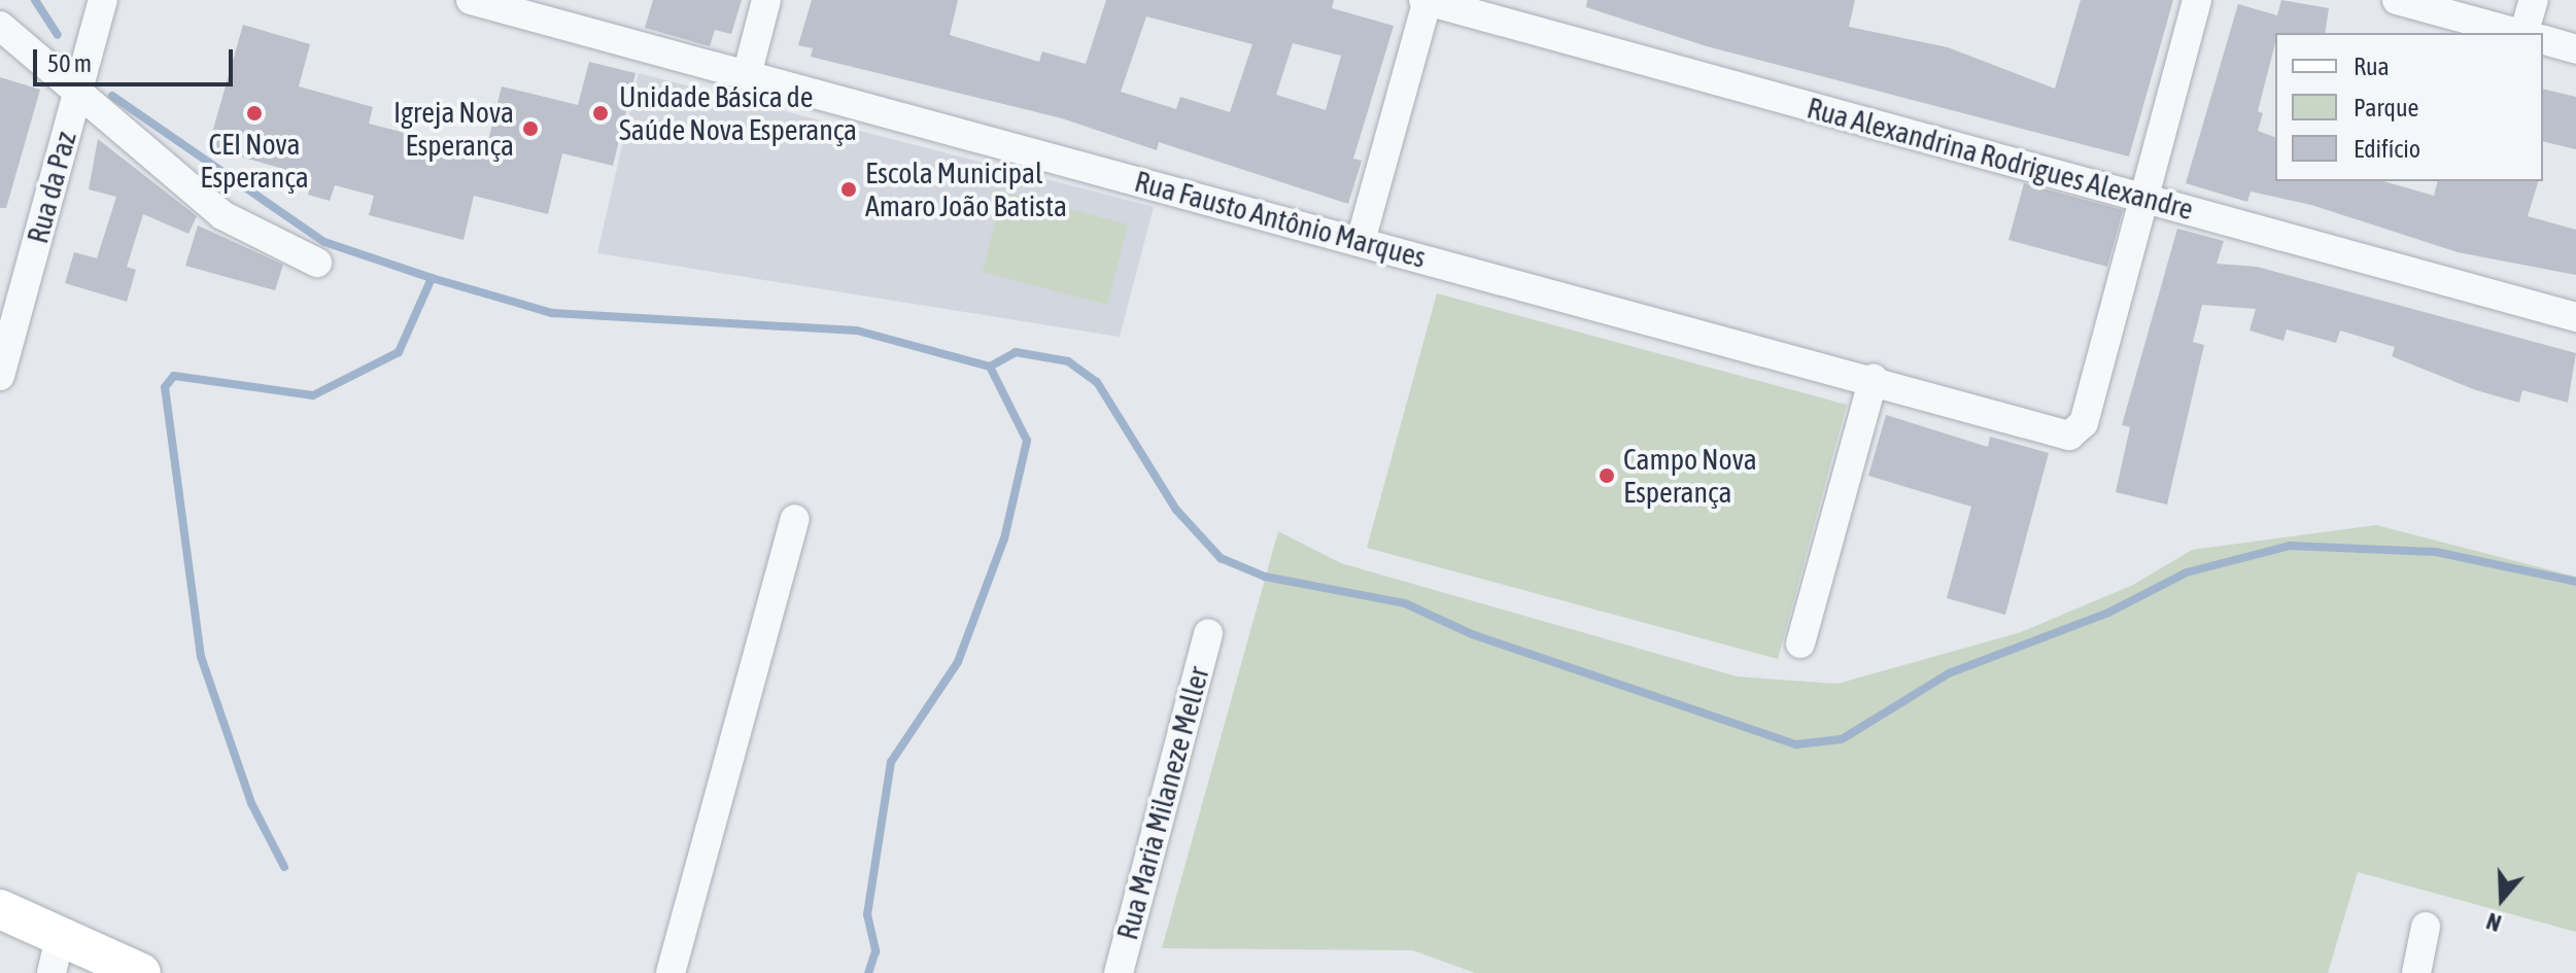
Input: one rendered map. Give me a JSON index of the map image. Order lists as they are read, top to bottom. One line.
{"streets":{"street":["Rua Alexandrina Rodrigues Alexandre","Rua da Paz","Rua Fausto Antônio Marques","Rua Maria Milaneze Meller"]},"crossings":[["Rua Alexandrina Rodrigues Alexandre","Rua Fausto Antônio Marques"]],"places":["CEI Nova Esperança","Unidade Básica de Saúde Nova Esperança","Igreja Nova Esperança","Escola Municipal Amaro João Batista","Campo Nova Esperança"],"legend":["Rua","Parque","Edifício"],"scale_bar":"50 m","north":"bottom"}
